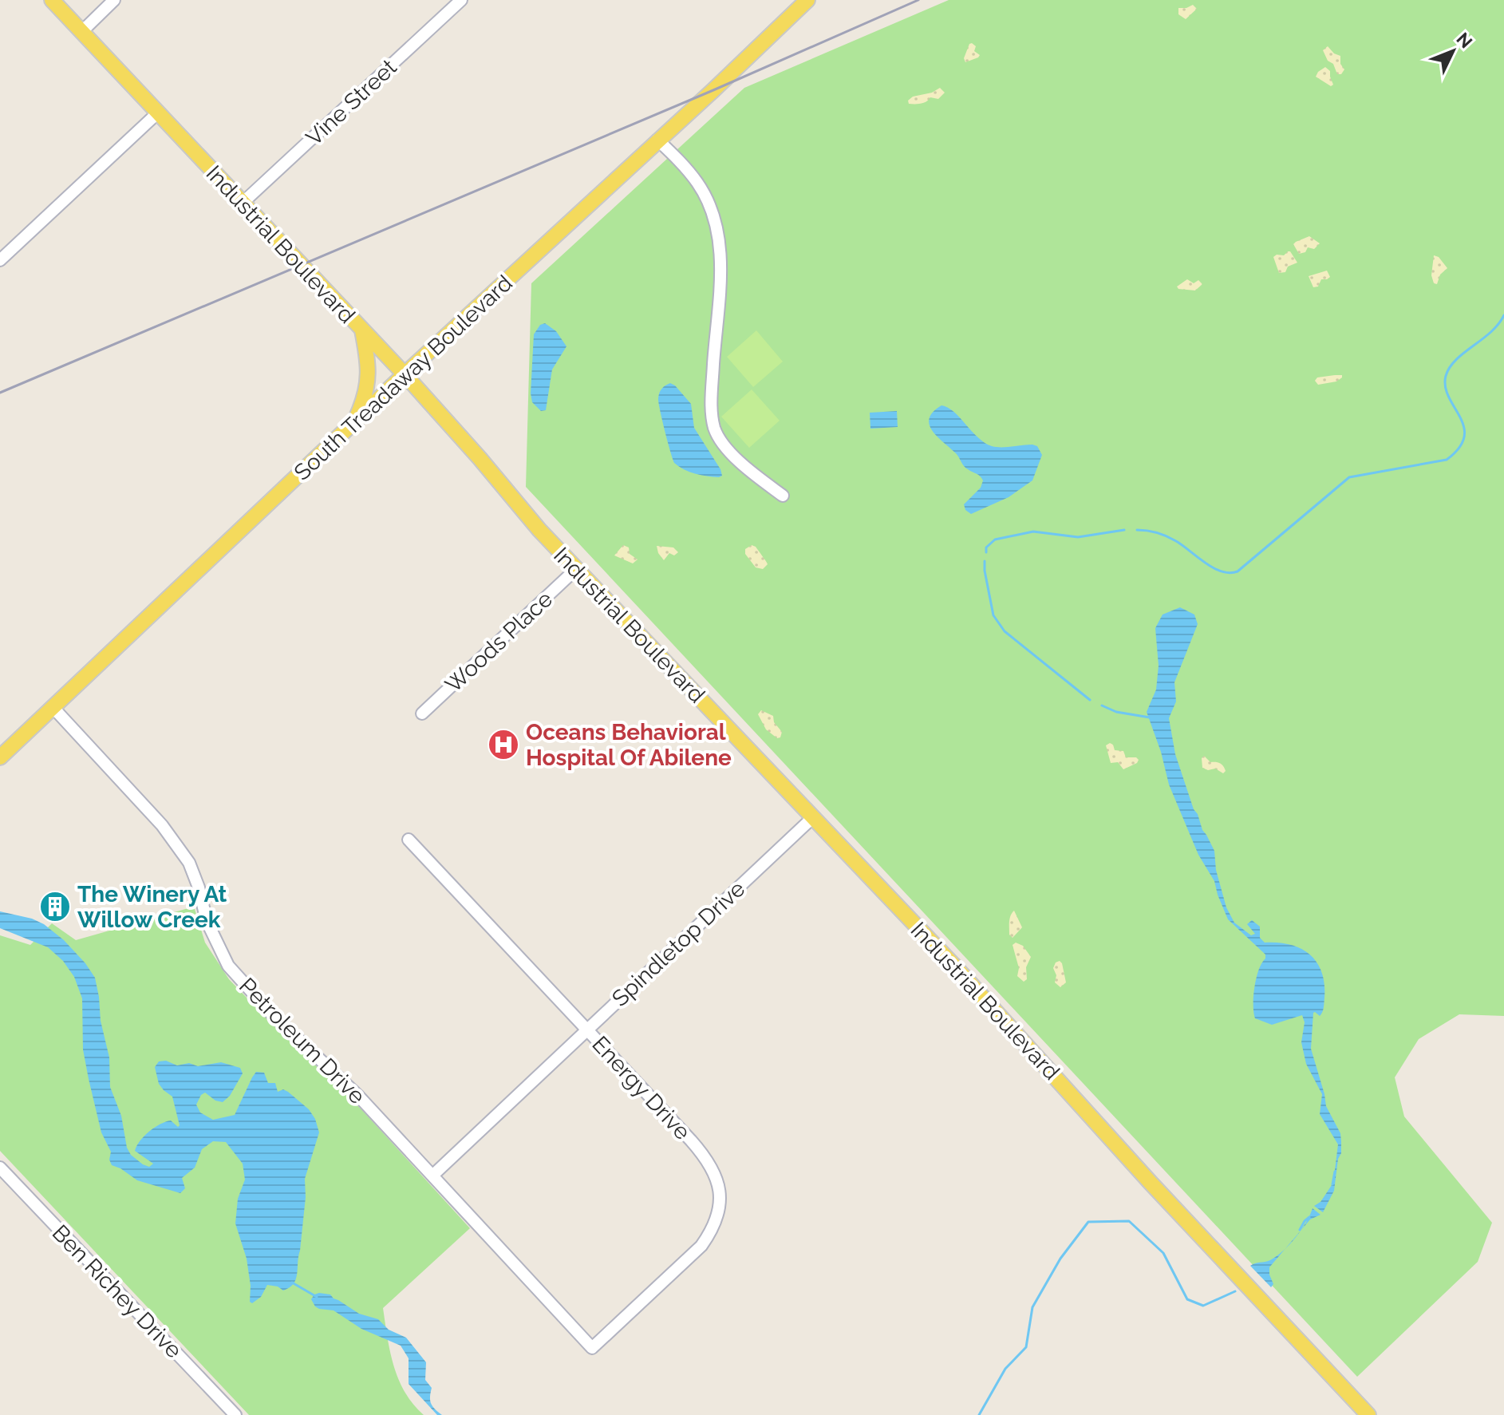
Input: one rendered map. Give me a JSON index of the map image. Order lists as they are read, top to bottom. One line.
{"streets":{"main road":["Industrial Boulevard","South Treadaway Boulevard"],"street":["Vine Street","Woods Place","Spindletop Drive","Petroleum Drive","Energy Drive","Ben Richey Drive"]},"crossings":[["Vine Street","Industrial Boulevard"],["Industrial Boulevard","South Treadaway Boulevard"],["Industrial Boulevard","Woods Place"],["Industrial Boulevard","Spindletop Drive"],["South Treadaway Boulevard","Petroleum Drive"],["Spindletop Drive","Petroleum Drive"],["Spindletop Drive","Energy Drive"],["Petroleum Drive","Energy Drive"]],"places":{"hospital":["Oceans Behavioral Hospital Of Abilene"],"building":["The Winery At Willow Creek"]},"north":"top right"}
